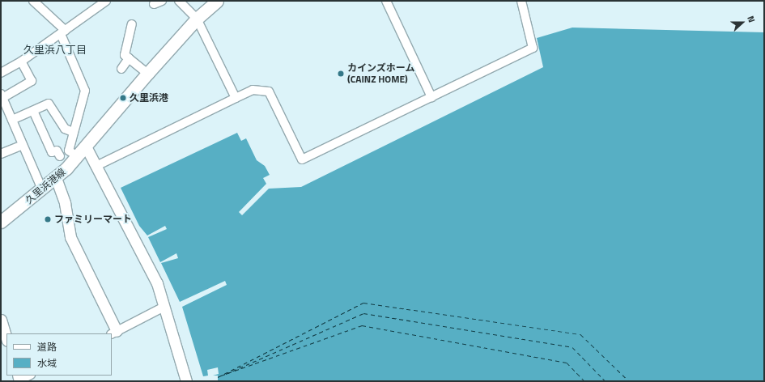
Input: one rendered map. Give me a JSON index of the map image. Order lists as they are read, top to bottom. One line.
{"streets":{"main road":["久里浜港線"]},"districts":["久里浜八丁目"],"places":["カインズホーム (CAINZ HOME)","久里浜港","ファミリーマート"],"legend":["道路","水域"],"north":"right"}
